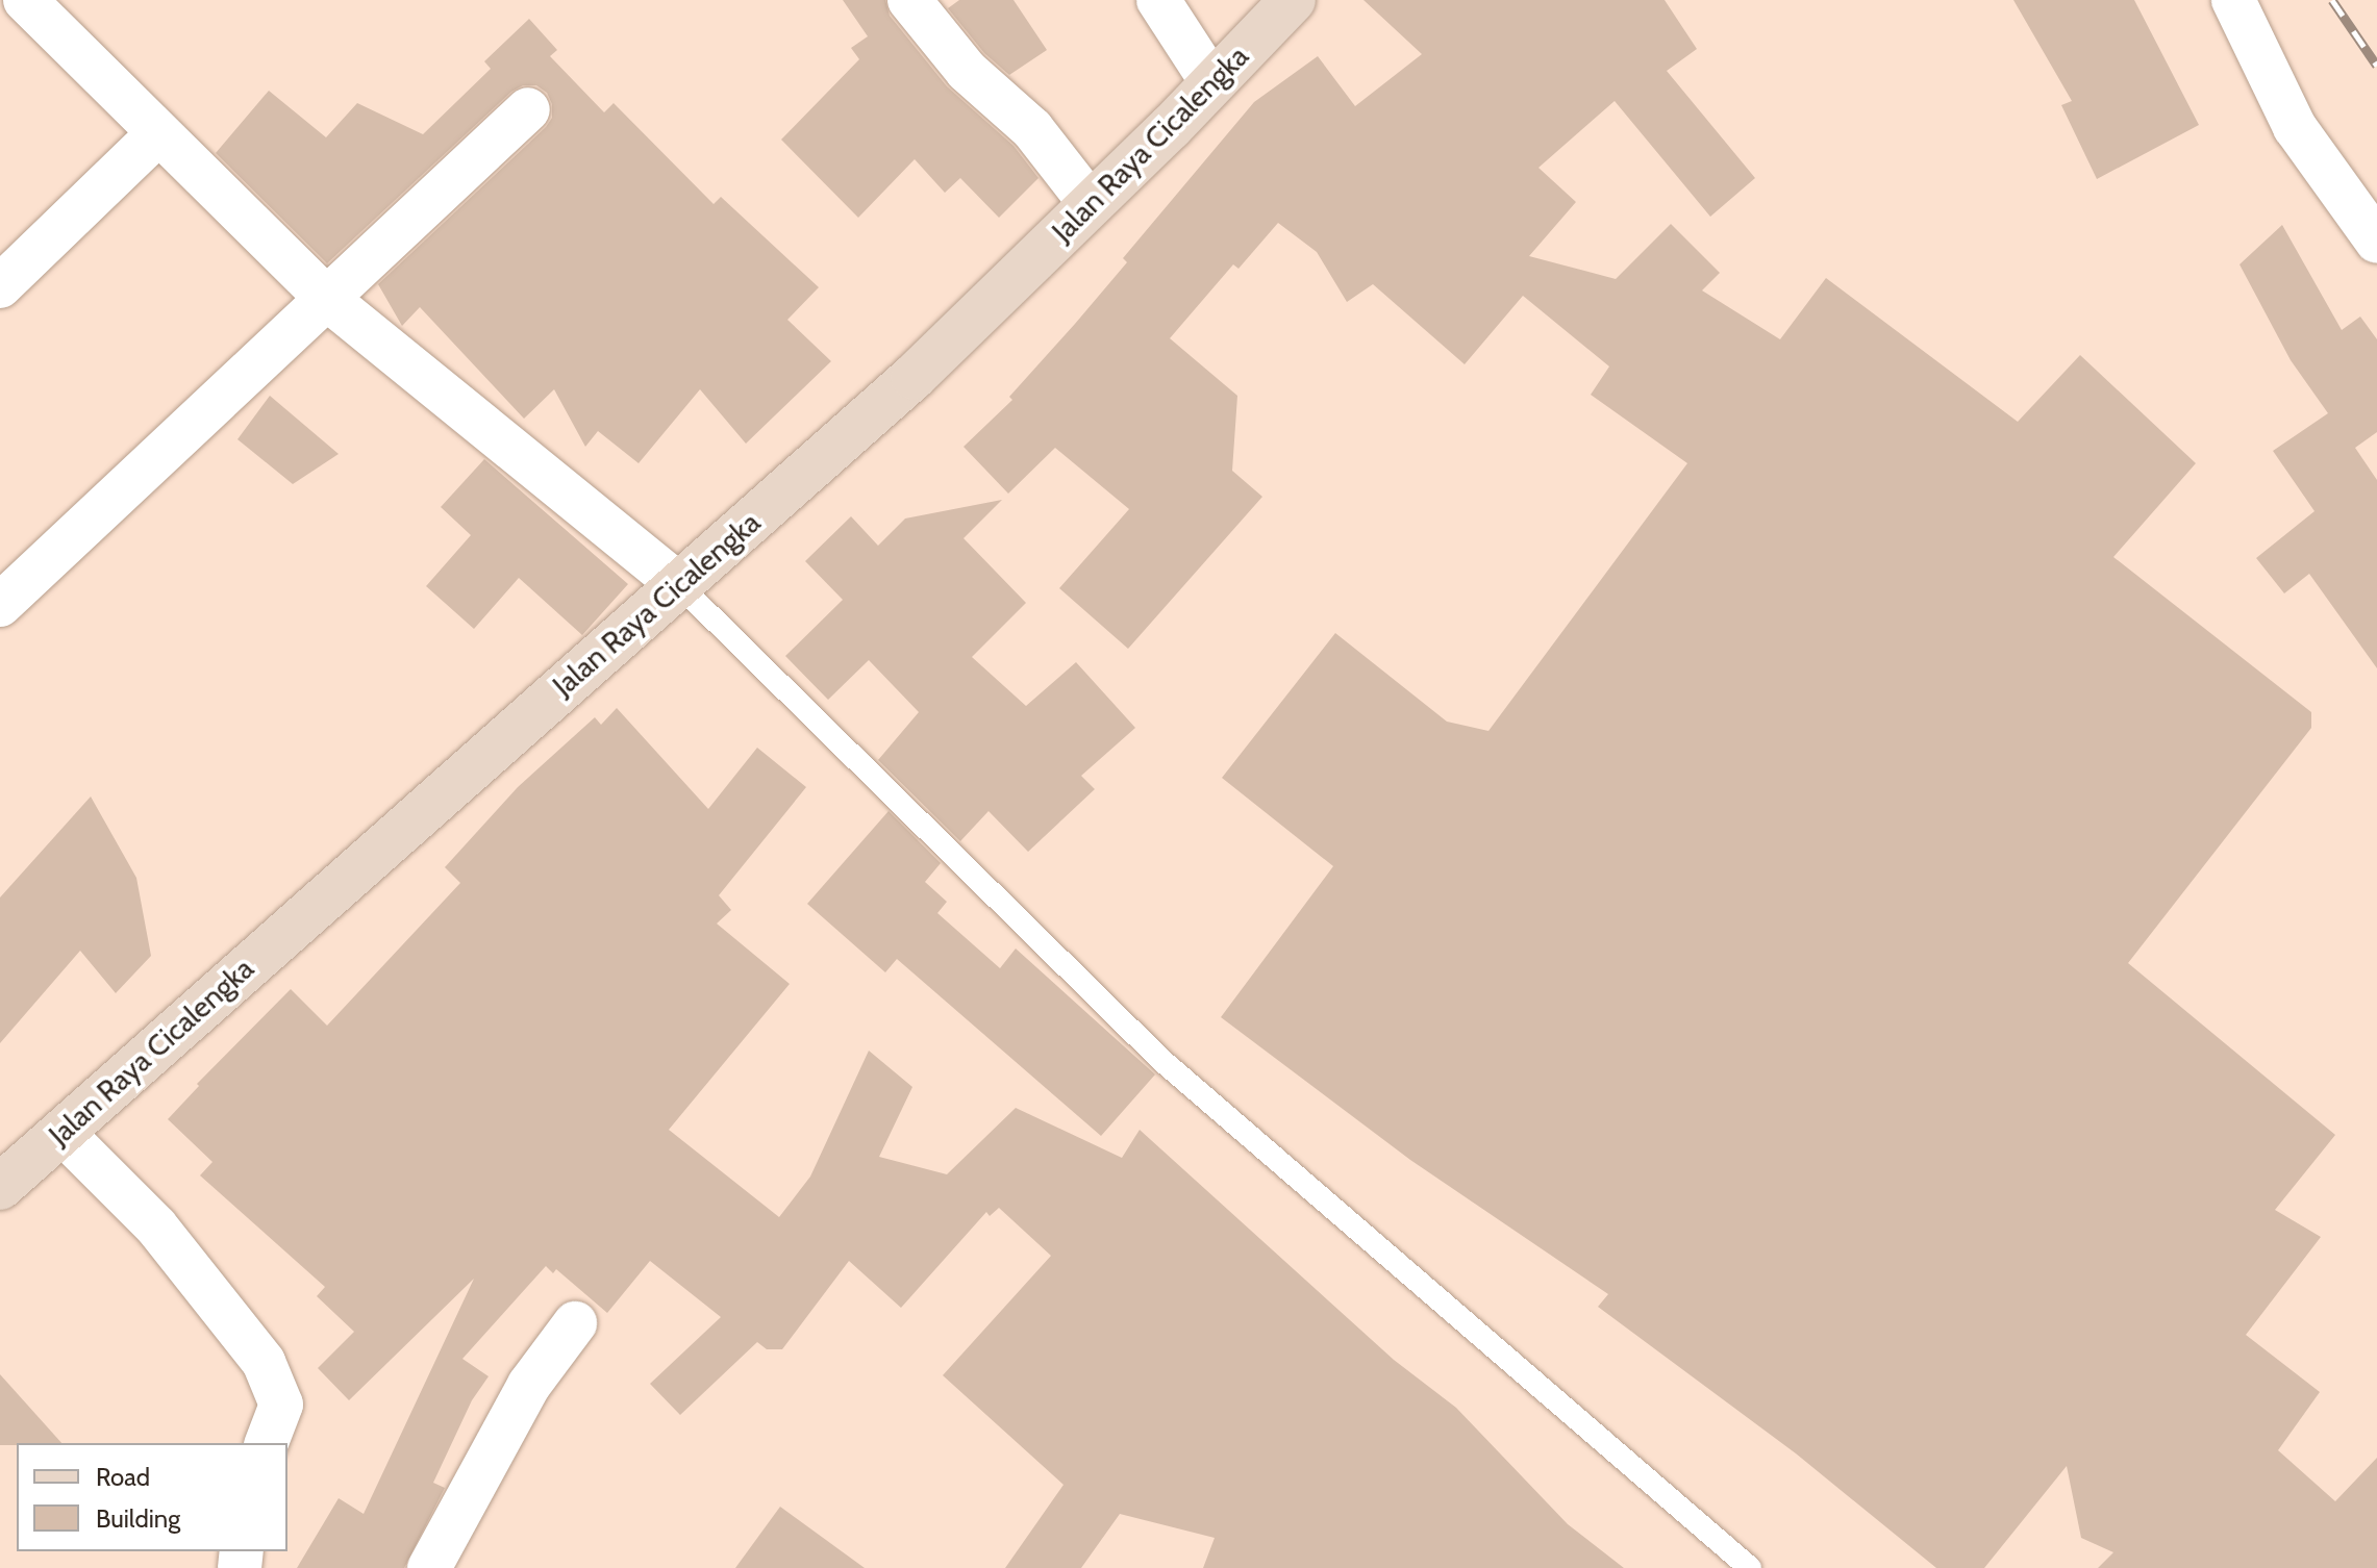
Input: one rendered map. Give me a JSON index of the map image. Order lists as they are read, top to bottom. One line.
{"streets":{"main road":["Jalan Raya Cicalengka"]},"legend":["Road","Building"]}
